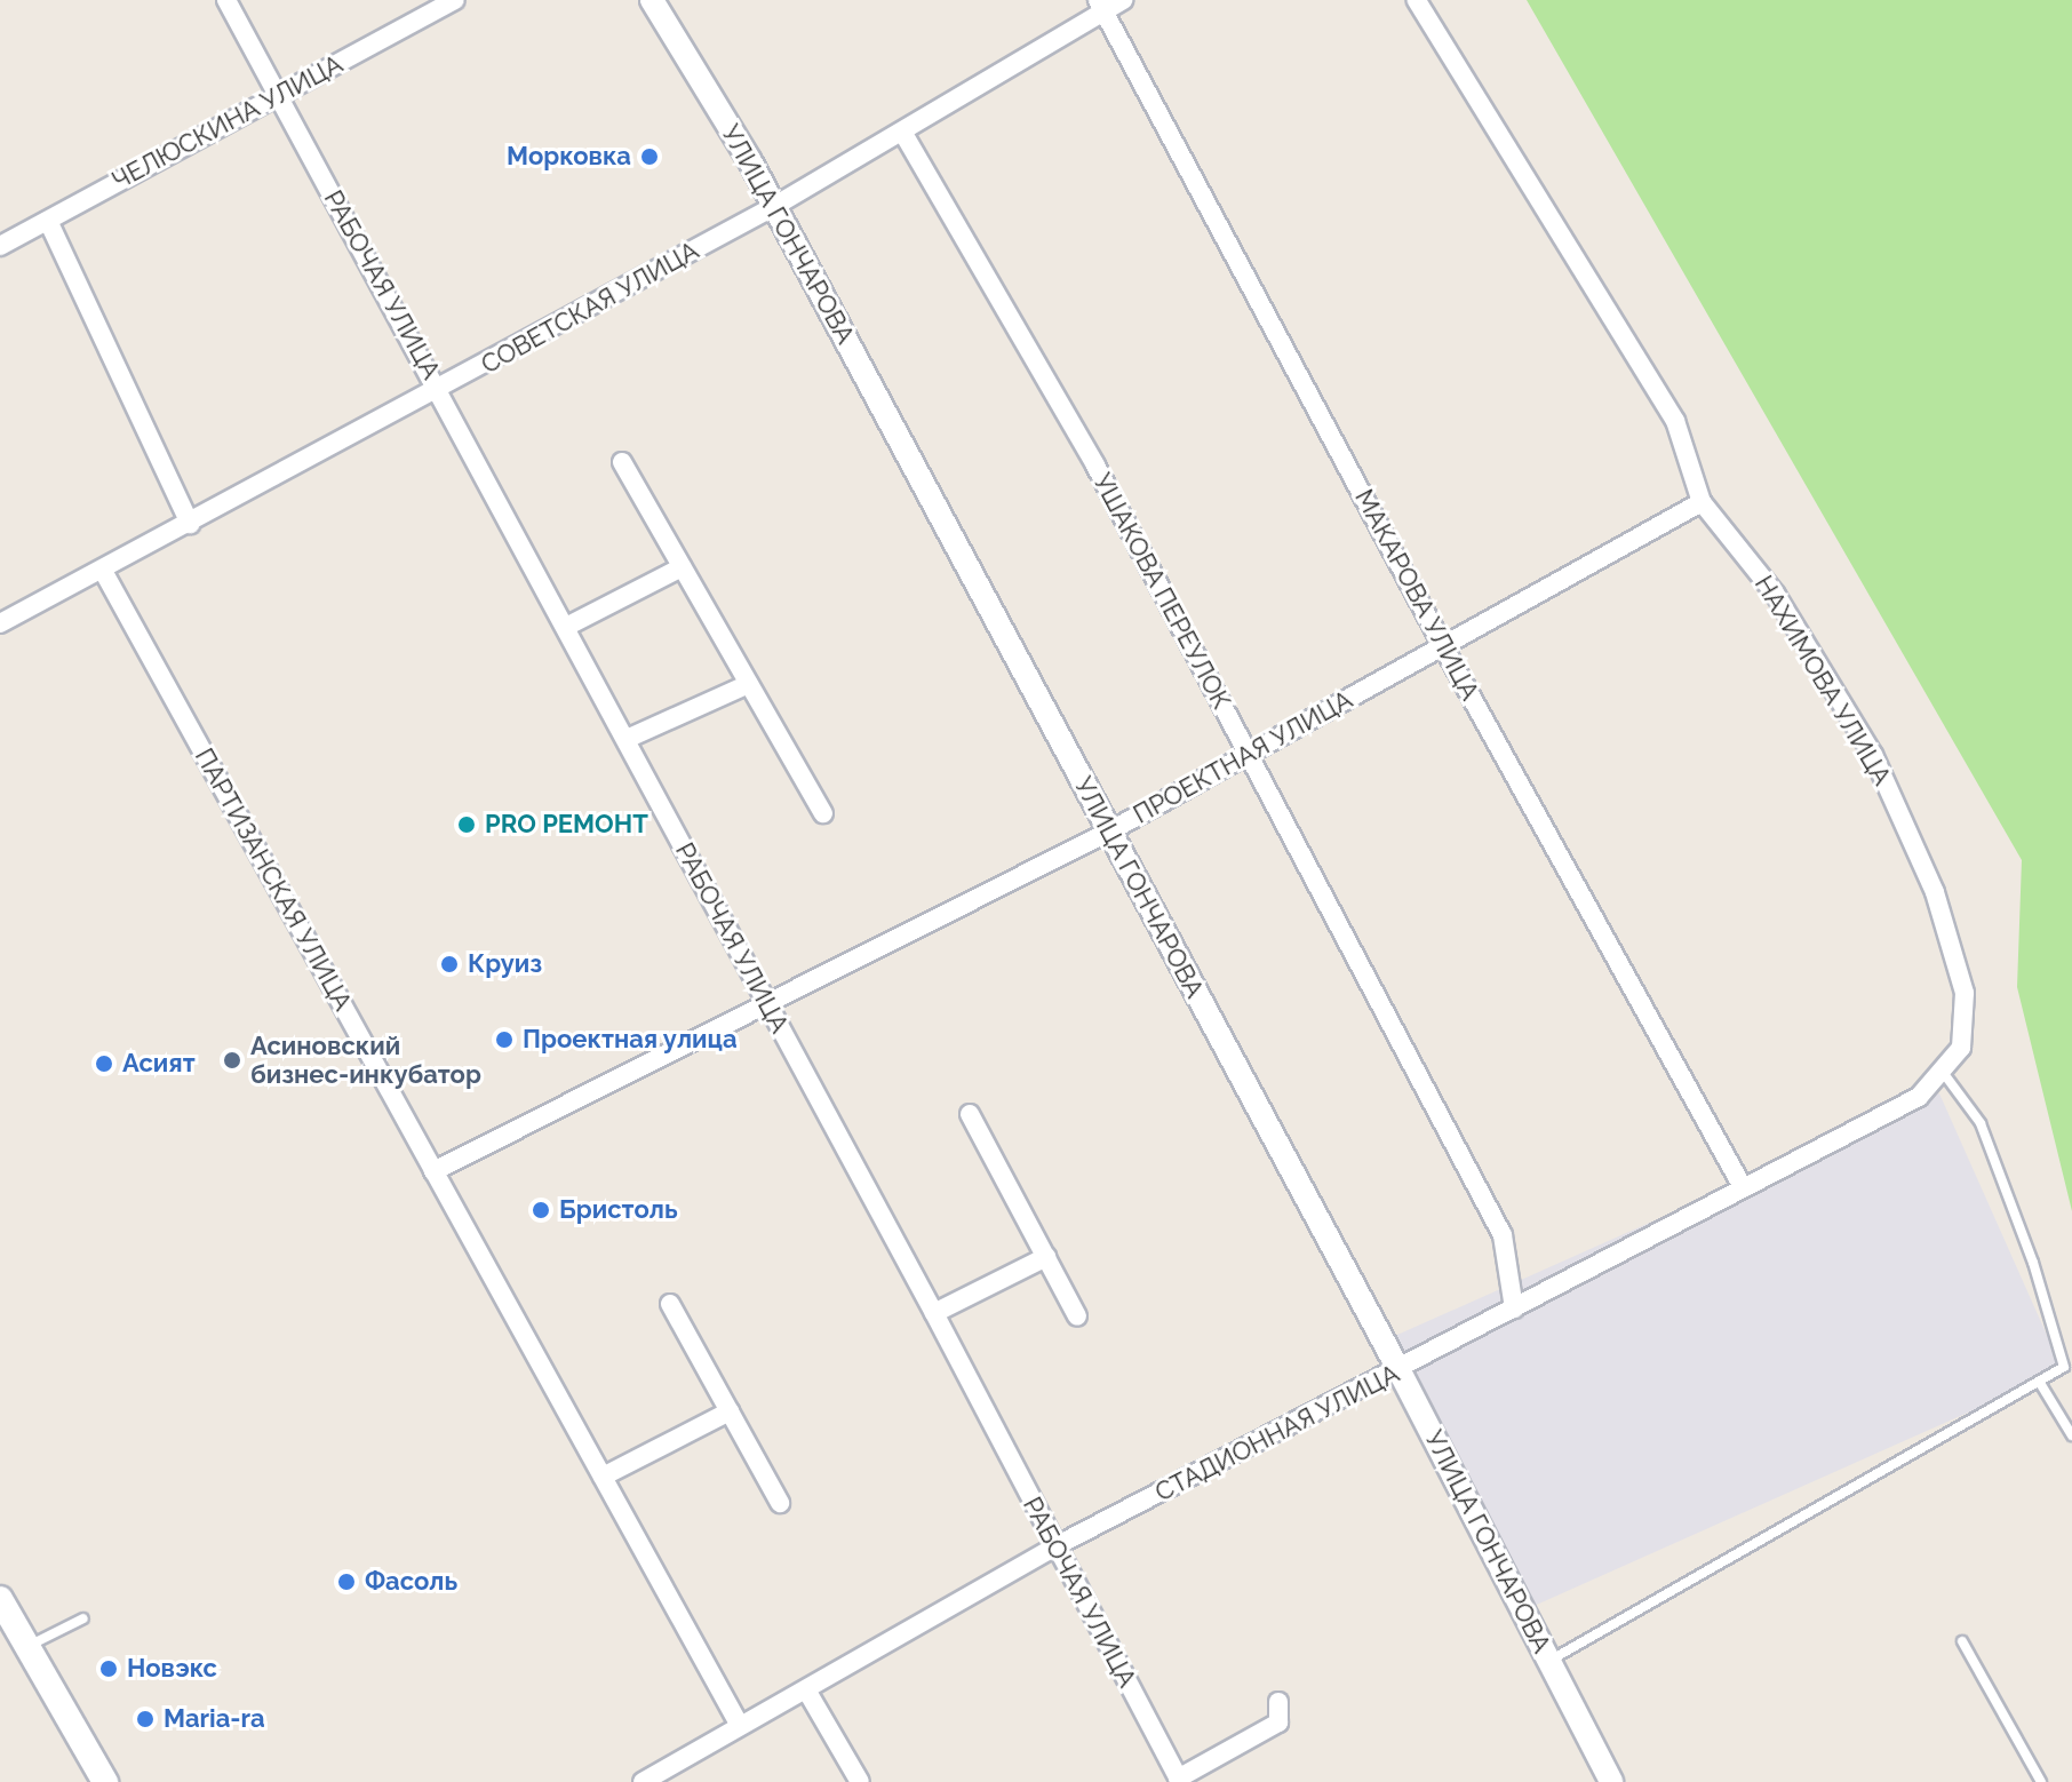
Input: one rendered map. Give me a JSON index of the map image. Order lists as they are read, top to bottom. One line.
{"streets":{"street":["ЧЕЛЮСКИНА УЛИЦА","УЛИЦА ГОНЧАРОВА","РАБОЧАЯ УЛИЦА","СОВЕТСКАЯ УЛИЦА","УШАКОВА ПЕРЕУЛОК","МАКАРОВА УЛИЦА","НАХИМОВА УЛИЦА","ПРОЕКТНАЯ УЛИЦА","ПАРТИЗАНСКАЯ УЛИЦА","СТАДИОННАЯ УЛИЦА"]},"crossings":[["ЧЕЛЮСКИНА УЛИЦА","РАБОЧАЯ УЛИЦА"],["УЛИЦА ГОНЧАРОВА","СОВЕТСКАЯ УЛИЦА"],["УЛИЦА ГОНЧАРОВА","ПРОЕКТНАЯ УЛИЦА"],["УЛИЦА ГОНЧАРОВА","СТАДИОННАЯ УЛИЦА"],["РАБОЧАЯ УЛИЦА","СОВЕТСКАЯ УЛИЦА"],["РАБОЧАЯ УЛИЦА","ПРОЕКТНАЯ УЛИЦА"],["РАБОЧАЯ УЛИЦА","СТАДИОННАЯ УЛИЦА"],["СОВЕТСКАЯ УЛИЦА","УШАКОВА ПЕРЕУЛОК"],["СОВЕТСКАЯ УЛИЦА","МАКАРОВА УЛИЦА"],["СОВЕТСКАЯ УЛИЦА","ПАРТИЗАНСКАЯ УЛИЦА"],["УШАКОВА ПЕРЕУЛОК","ПРОЕКТНАЯ УЛИЦА"],["УШАКОВА ПЕРЕУЛОК","СТАДИОННАЯ УЛИЦА"],["МАКАРОВА УЛИЦА","ПРОЕКТНАЯ УЛИЦА"],["МАКАРОВА УЛИЦА","СТАДИОННАЯ УЛИЦА"],["НАХИМОВА УЛИЦА","ПРОЕКТНАЯ УЛИЦА"],["НАХИМОВА УЛИЦА","СТАДИОННАЯ УЛИЦА"],["ПРОЕКТНАЯ УЛИЦА","ПАРТИЗАНСКАЯ УЛИЦА"],["ПАРТИЗАНСКАЯ УЛИЦА","СТАДИОННАЯ УЛИЦА"]],"places":["Морковка","PRO РЕМОНТ","Круиз","Проектная улица","Асиновский бизнес-инкубатор","Асият","Бристоль","Фасоль","Новэкс","Maria-ra"]}
